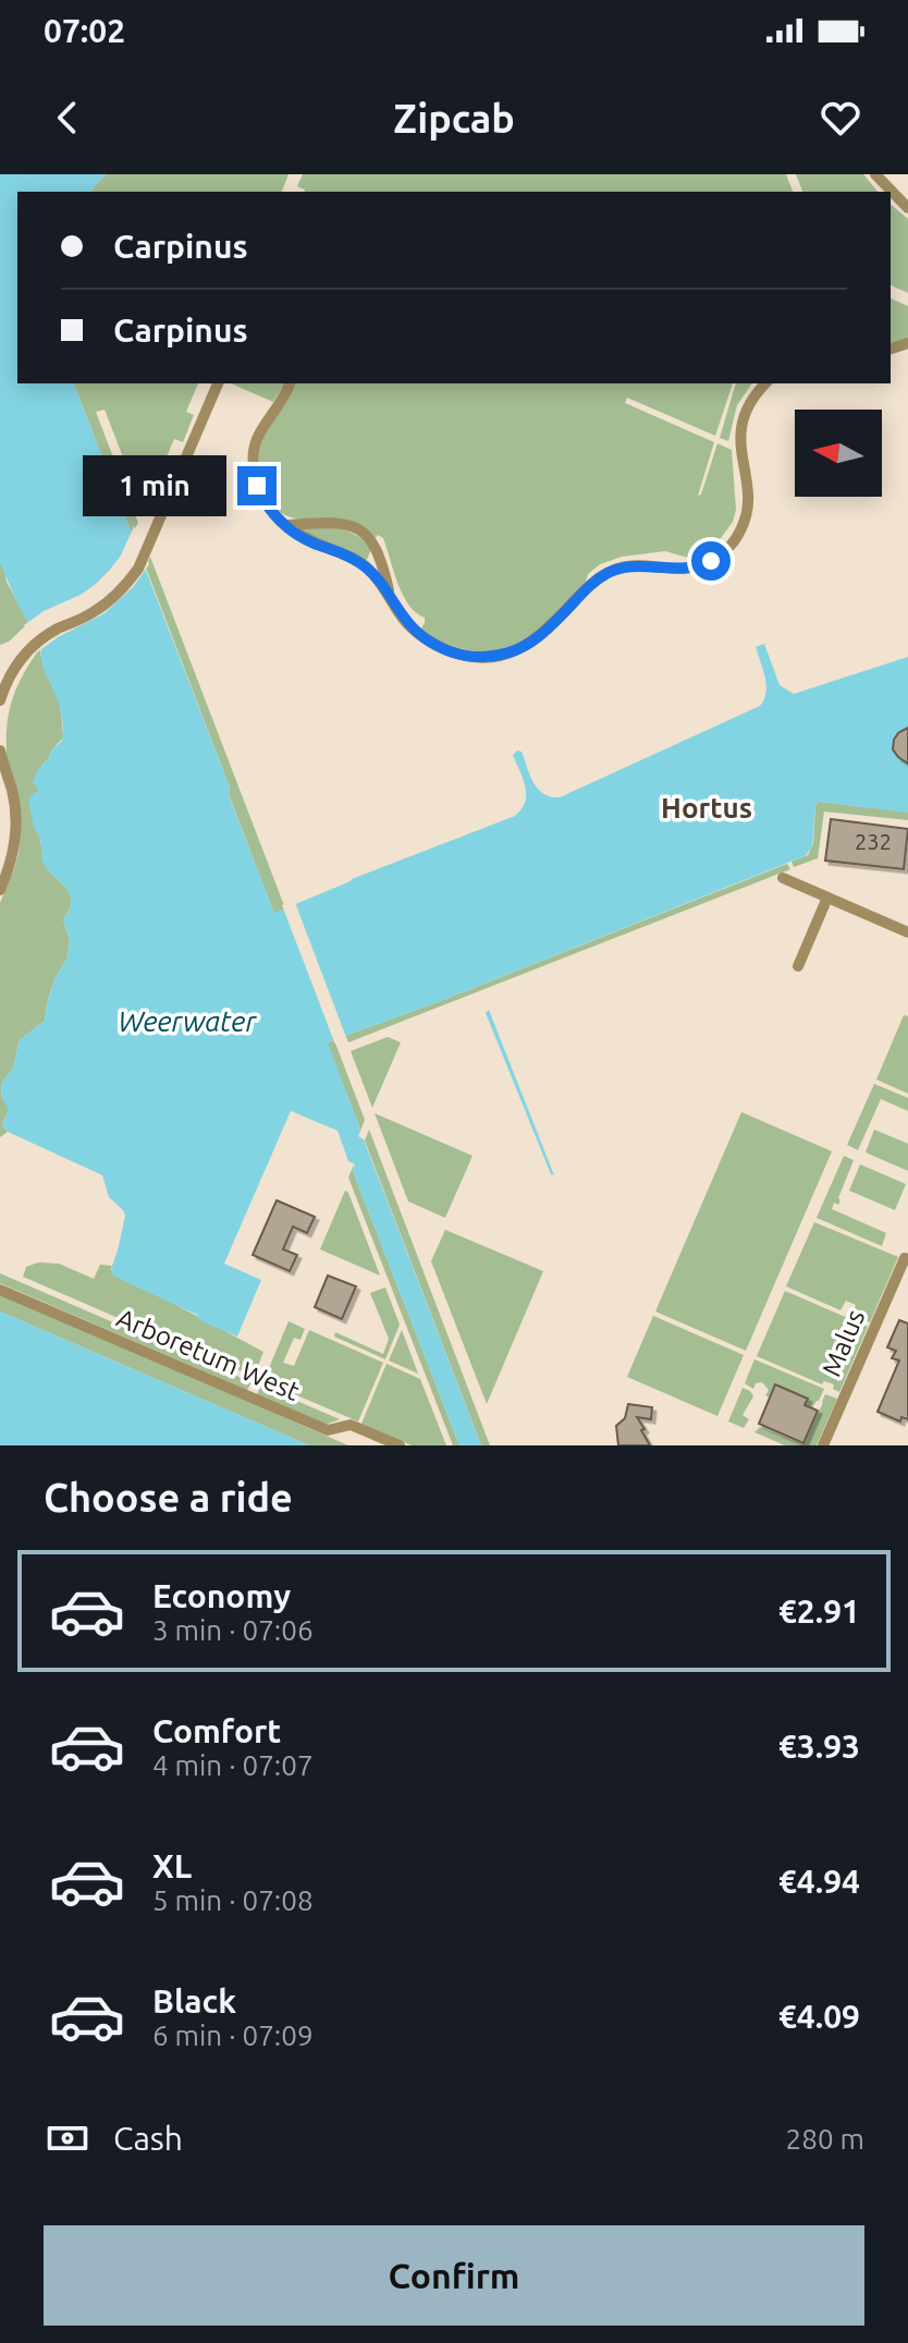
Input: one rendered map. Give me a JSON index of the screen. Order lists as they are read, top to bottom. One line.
{"streets":{"street":["Malus","Arboretum West"]},"districts":["Hortus"],"water":["Weerwater"],"house_numbers":["232"],"north":"left","page":{"status":"07:02","header":"Zipcab","banner":["Carpinus","Carpinus"],"bubble":"1 min","heading":"Choose a ride","list":[{"name":"Economy","note":"3 min · 07:06","value":"€2.91"},{"name":"Comfort","note":"4 min · 07:07","value":"€3.93"},{"name":"XL","note":"5 min · 07:08","value":"€4.94"},{"name":"Black","note":"6 min · 07:09","value":"€4.09"}],"pay":["Cash","280 m"],"buttons":"Confirm"}}
